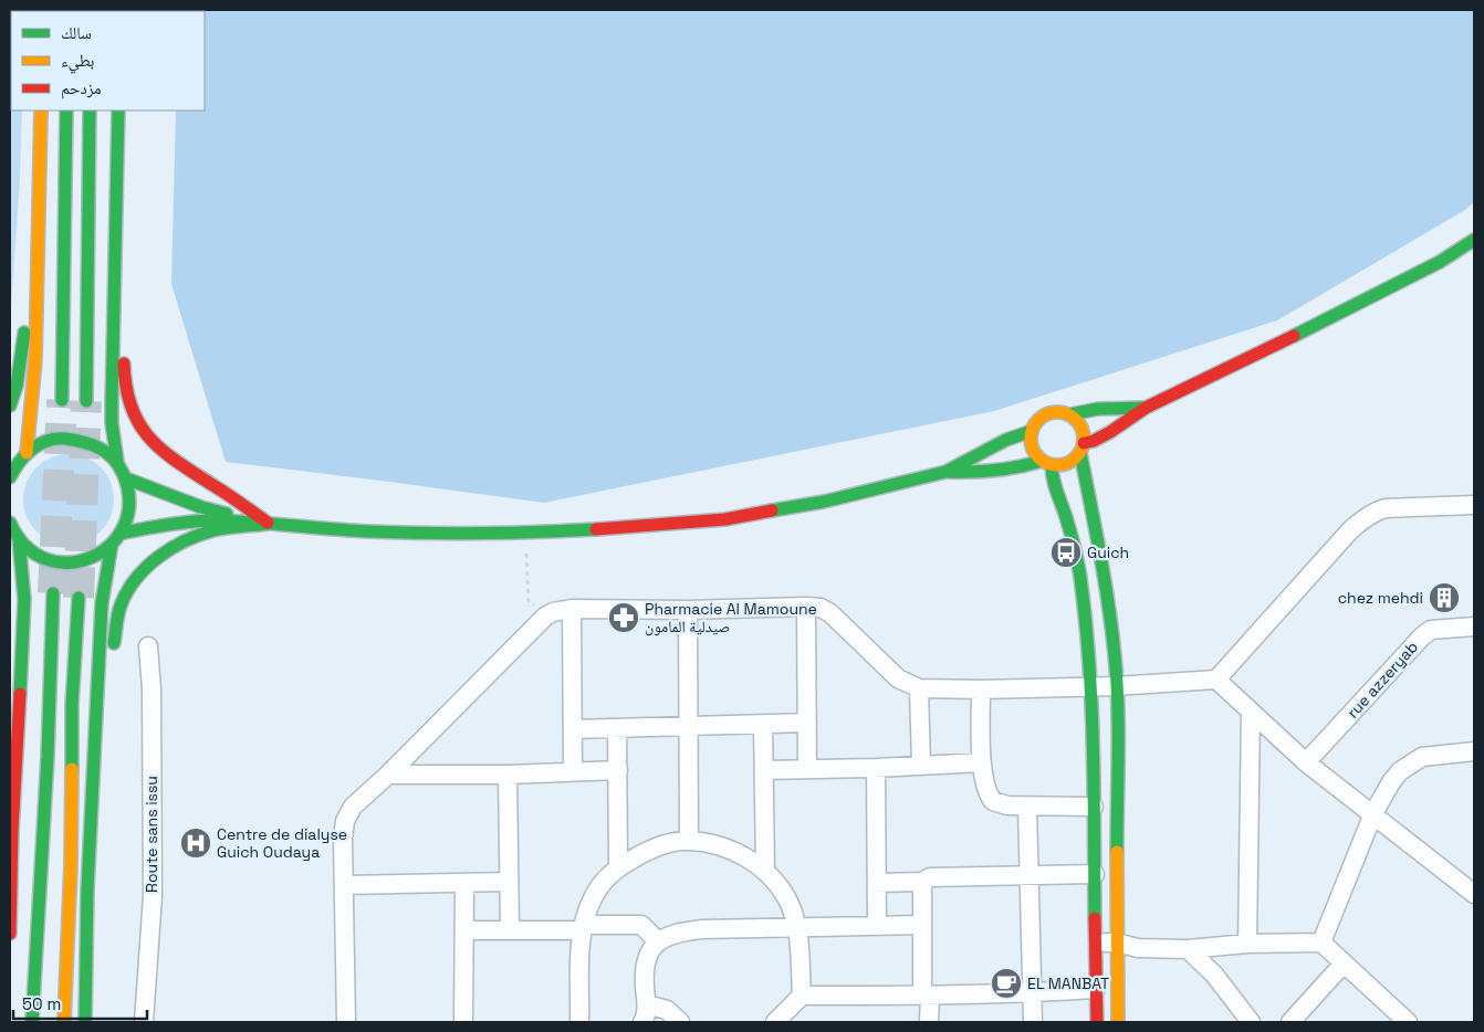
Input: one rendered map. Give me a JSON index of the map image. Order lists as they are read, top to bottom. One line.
{"streets":{"street":["rue azzeryab","Route sans issu"]},"places":{"bus stop":["Guich"],"building":["chez mehdi"],"pharmacy":["Pharmacie Al Mamoune صيدلية المامون"],"hospital":["Centre de dialyse Guich Oudaya"],"cafe":["EL MANBAT"]},"legend":["سالك","بطيء","مزدحم"],"scale_bar":"50 m"}
